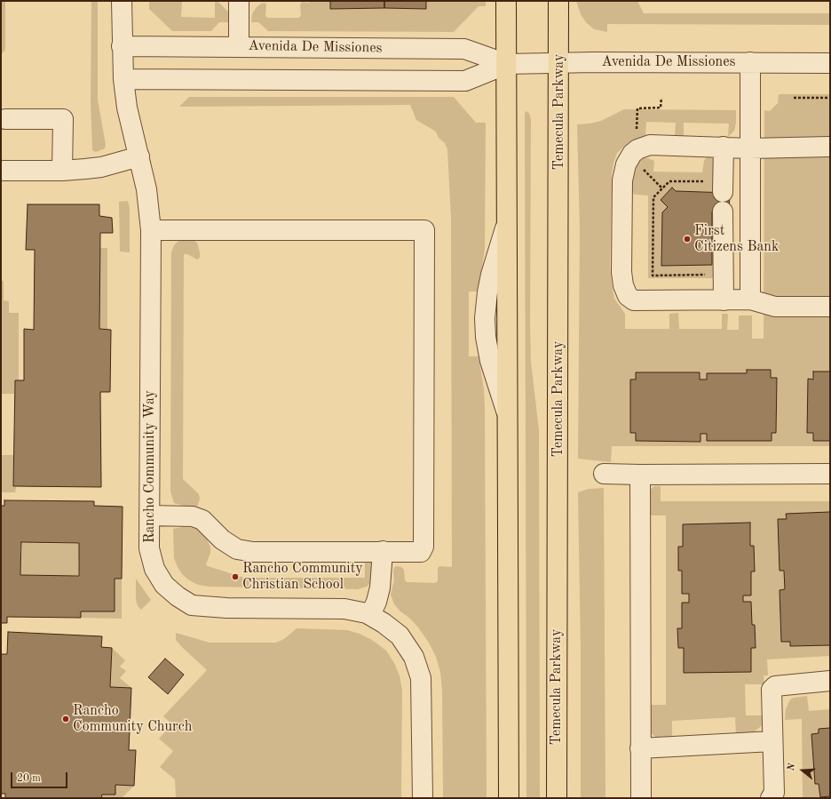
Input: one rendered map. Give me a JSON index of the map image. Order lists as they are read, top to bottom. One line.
{"streets":{"main road":["Temecula Parkway"],"street":["Avenida De Missiones","Rancho Community Way"]},"crossings":[["Avenida De Missiones","Temecula Parkway"],["Avenida De Missiones","Rancho Community Way"]],"places":["First Citizens Bank","Rancho Community Christian School","Rancho Community Church"],"scale_bar":"20 m","north":"left"}
